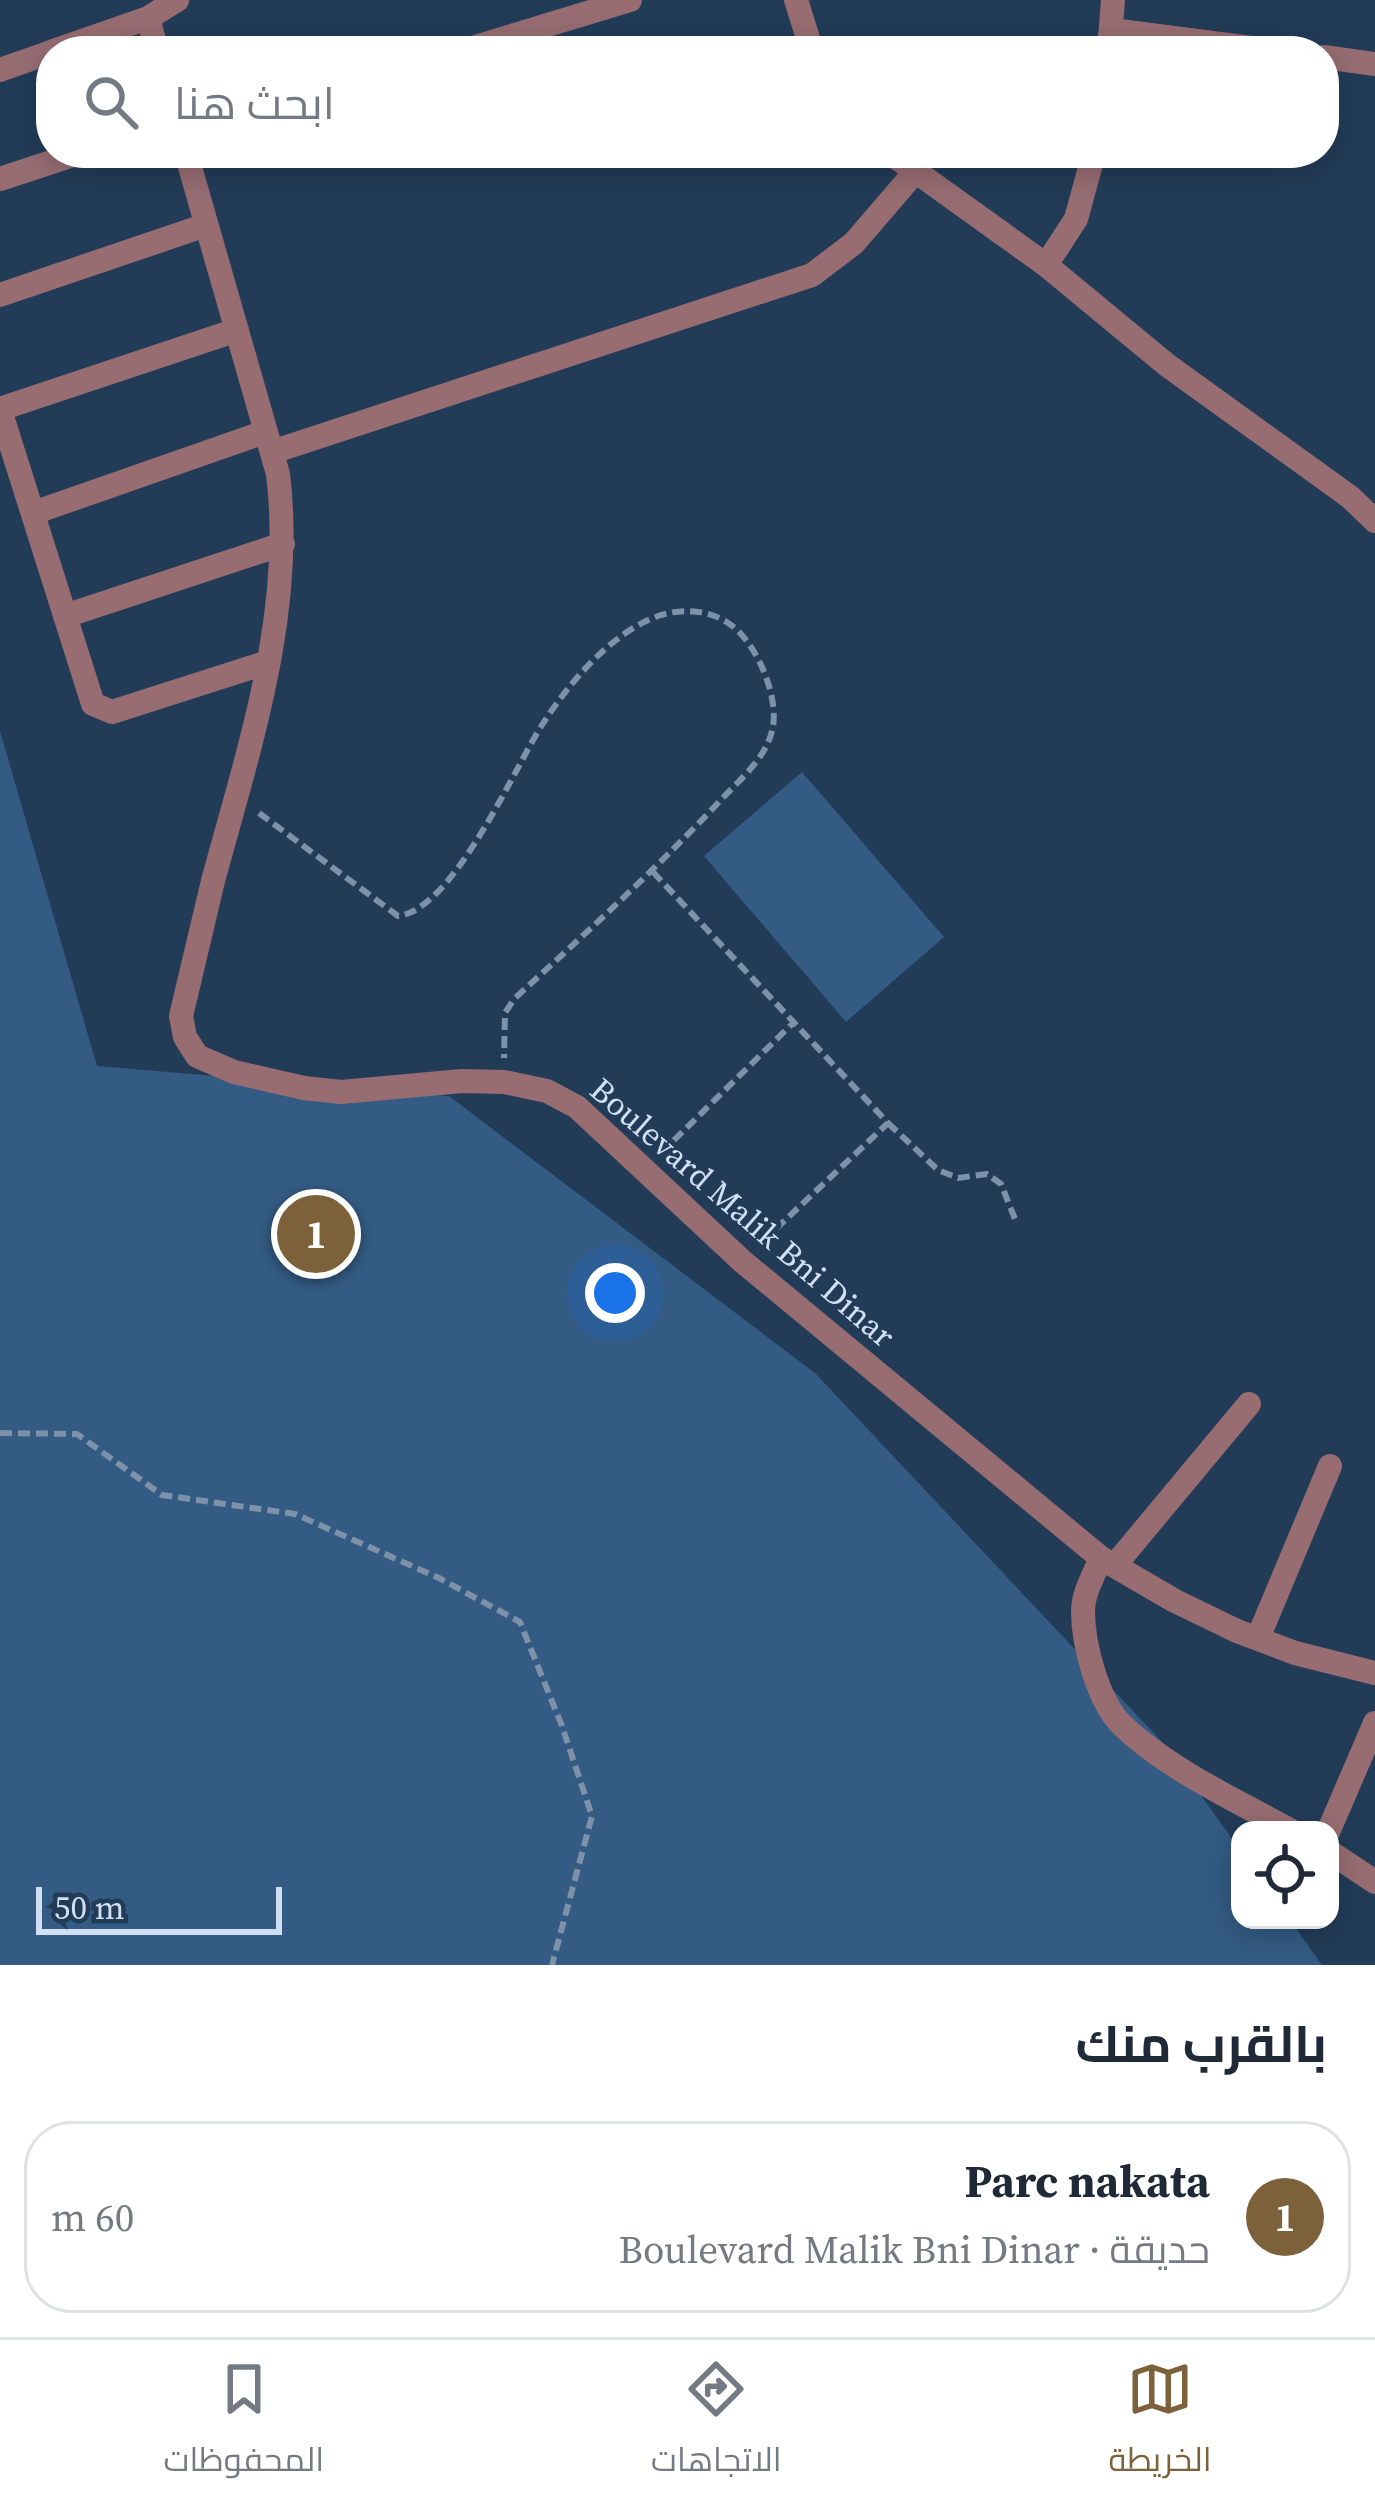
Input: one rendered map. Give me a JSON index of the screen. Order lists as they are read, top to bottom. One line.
{"streets":{"street":["Boulevard Malik Bni Dinar"]},"scale_bar":"50 m","page":{"search":"ابحث هنا","pins":"1","scale":"50 m","heading":"بالقرب منك","list":[{"mark":"1","name":"Parc nakata","note":"حديقة · Boulevard Malik Bni Dinar","value":"60 m"}],"nav":["الخريطة","الاتجاهات","المحفوظات"]}}
